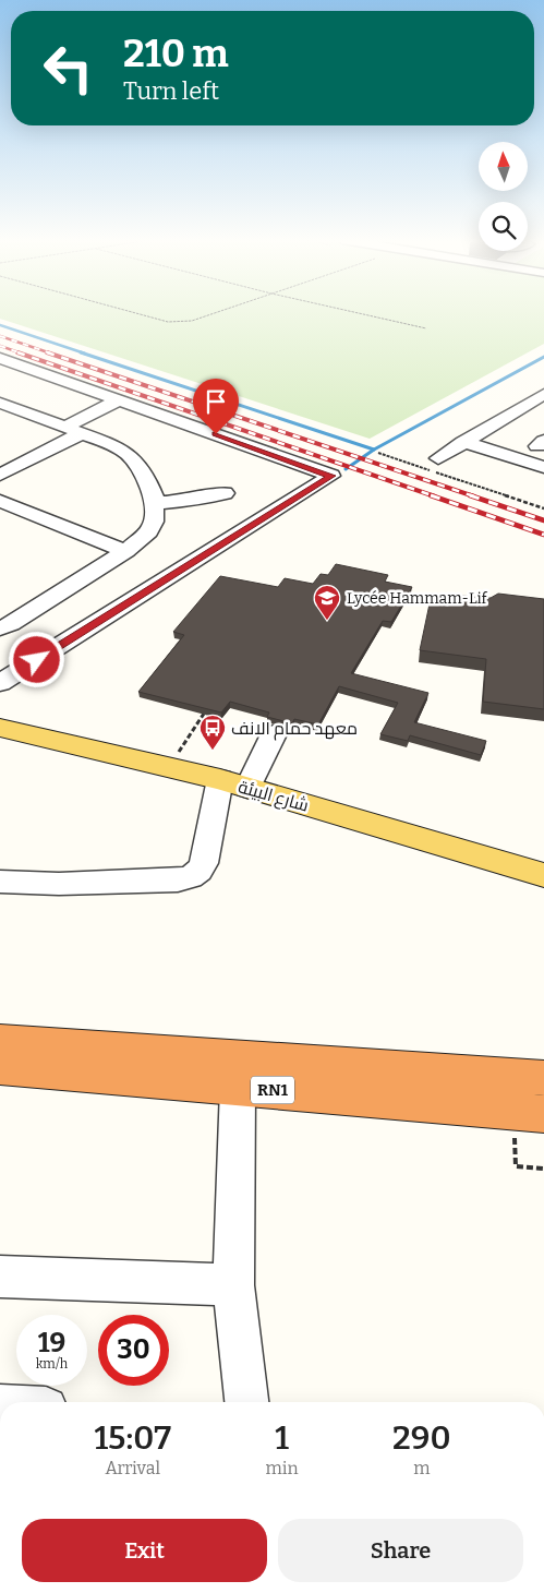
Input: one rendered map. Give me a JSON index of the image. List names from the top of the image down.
{
  "streets": {
    "highway": ["RN1"],
    "main road": ["شارع البيئة"]
  },
  "places": {
    "school or university": ["Lycée Hammam-Lif"],
    "bus stop": ["معهد حمام الانف"]
  },
  "north": "top",
  "page": {
    "turn": ["210 m", "Turn left"],
    "speed": "19 km/h",
    "limit": "30",
    "eta": [
      "15:07",
      "Arrival",
      "1",
      "min",
      "290",
      "m"
    ],
    "buttons": ["Exit", "Share"]
  }
}
